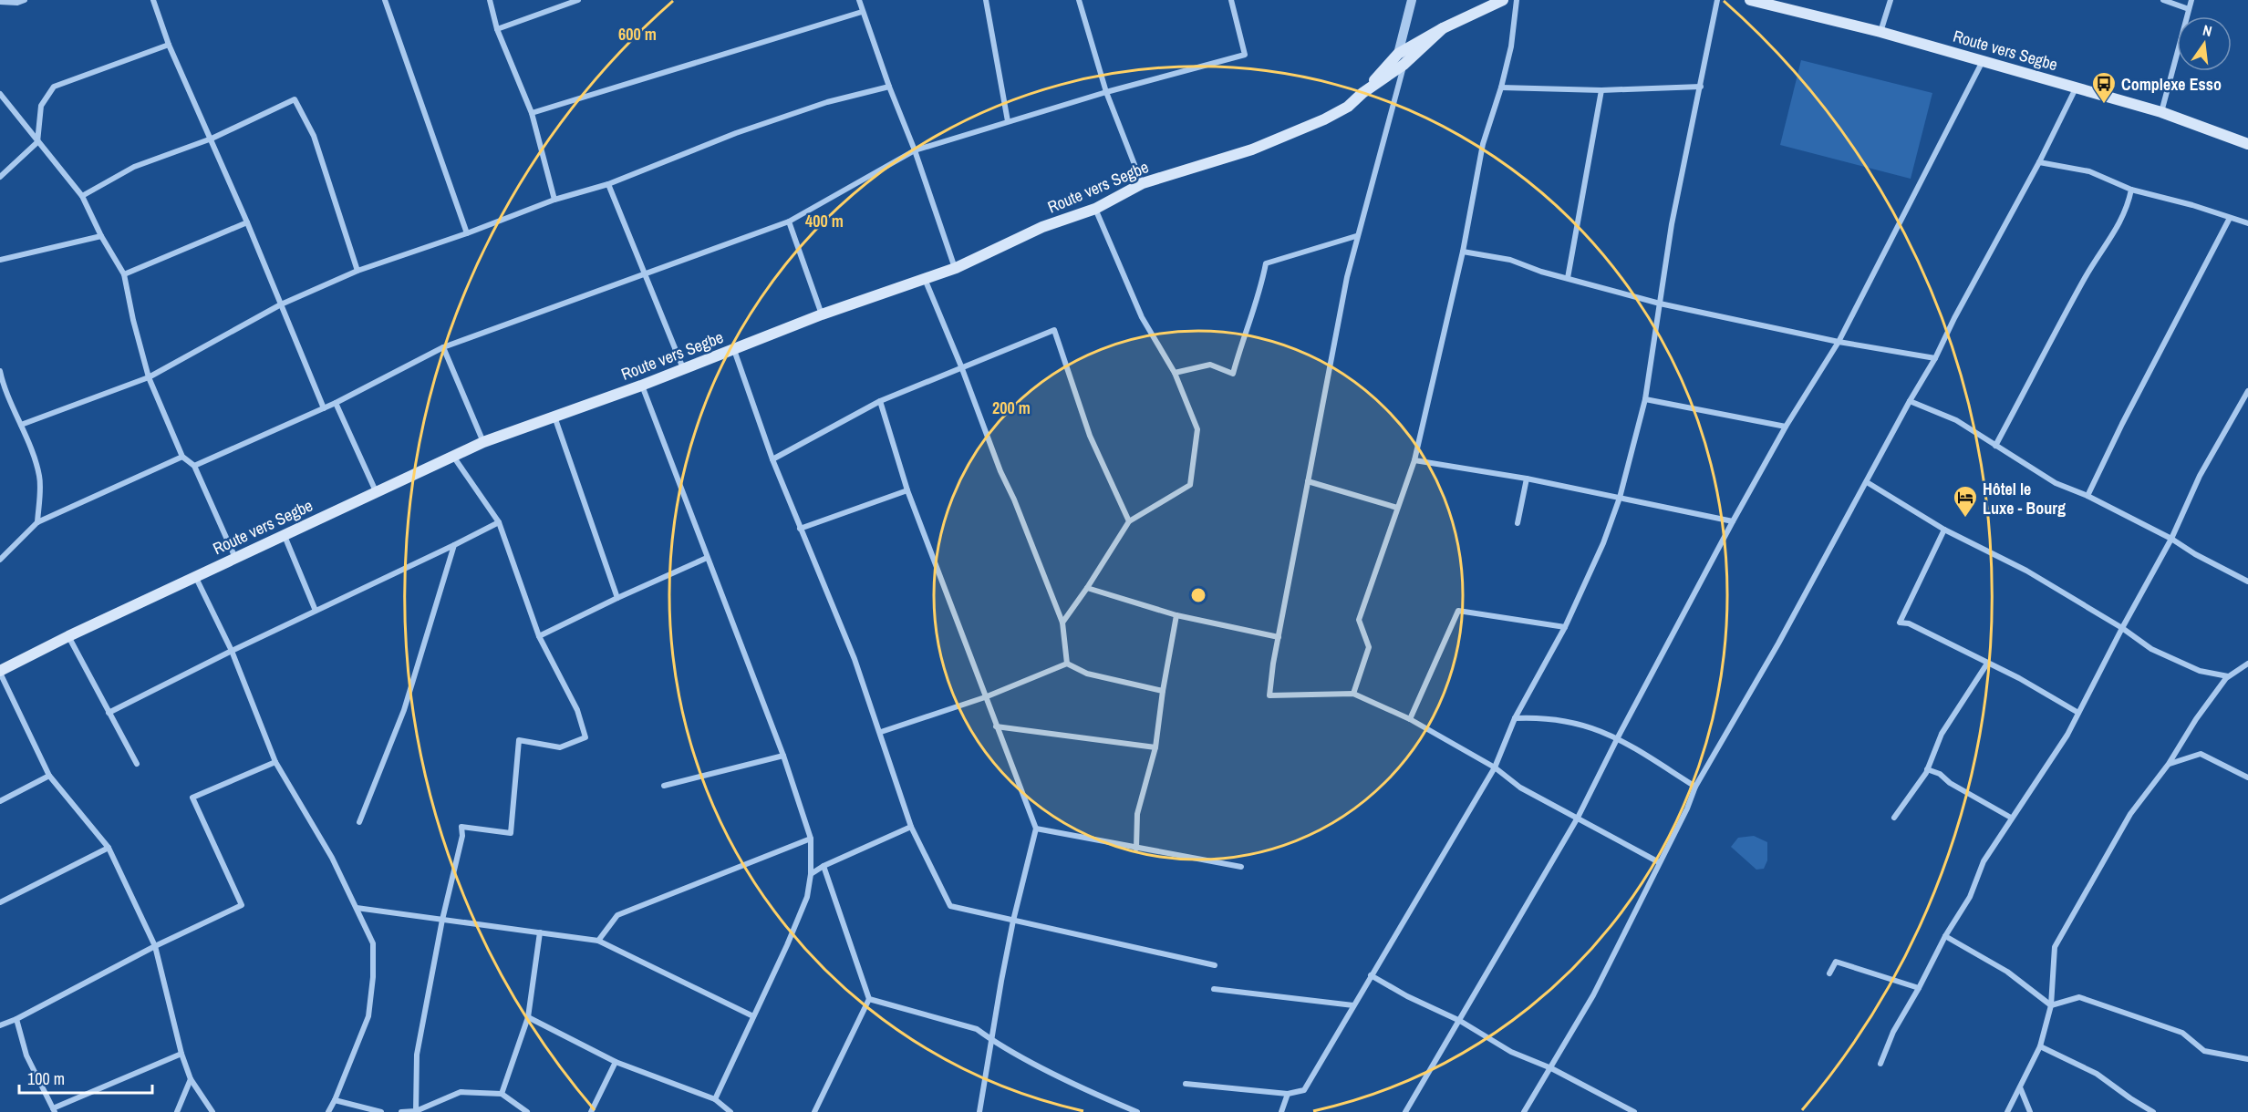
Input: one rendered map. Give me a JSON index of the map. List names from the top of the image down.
{
  "streets": {
    "main road": ["Route vers Segbe"]
  },
  "places": {
    "bus stop": ["Complexe Esso"],
    "hotel": ["Hôtel le Luxe - Bourg"]
  },
  "scale_bar": "100 m",
  "north": "top",
  "rings": ["600 m", "400 m", "200 m"]
}
